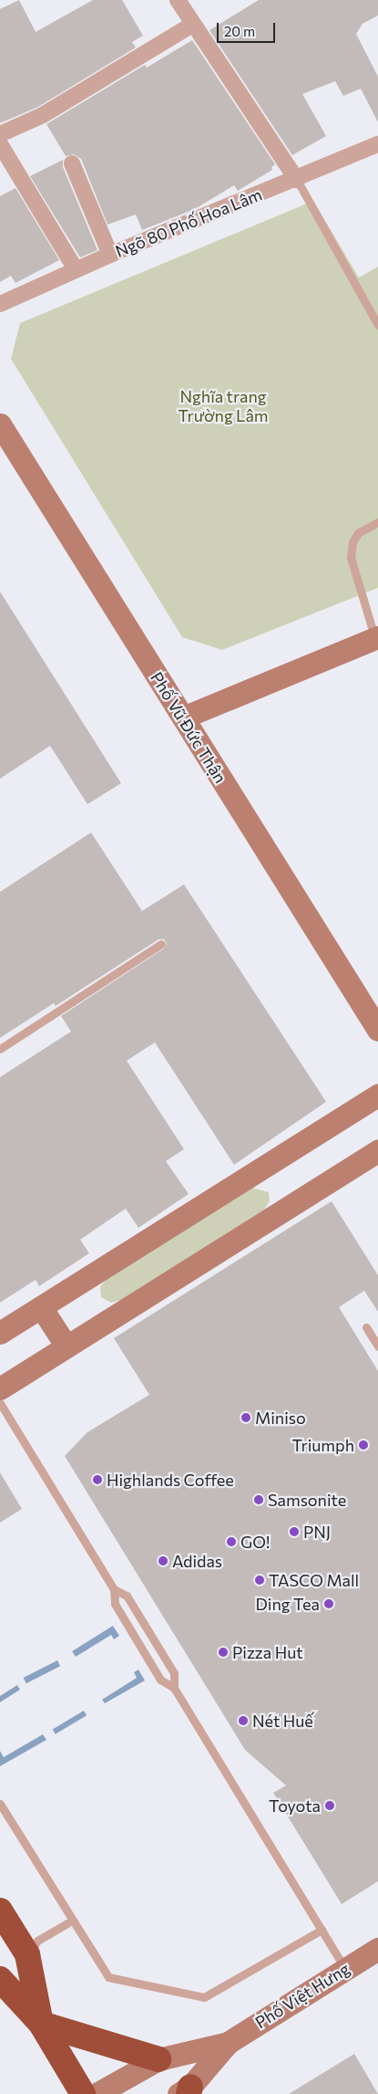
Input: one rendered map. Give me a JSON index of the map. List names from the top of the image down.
{
  "streets": {
    "street": ["Ngõ 80 Phố Hoa Lâm", "Phố Vũ Đức Thận", "Phố Việt Hưng"]
  },
  "parks": ["Nghĩa trang Trường Lâm"],
  "places": [
    "Miniso",
    "Triumph",
    "Highlands Coffee",
    "Samsonite",
    "PNJ",
    "GO!",
    "Adidas",
    "TASCO Mall",
    "Ding Tea",
    "Pizza Hut",
    "Nét Huế",
    "Toyota"
  ],
  "scale_bar": "20 m"
}
